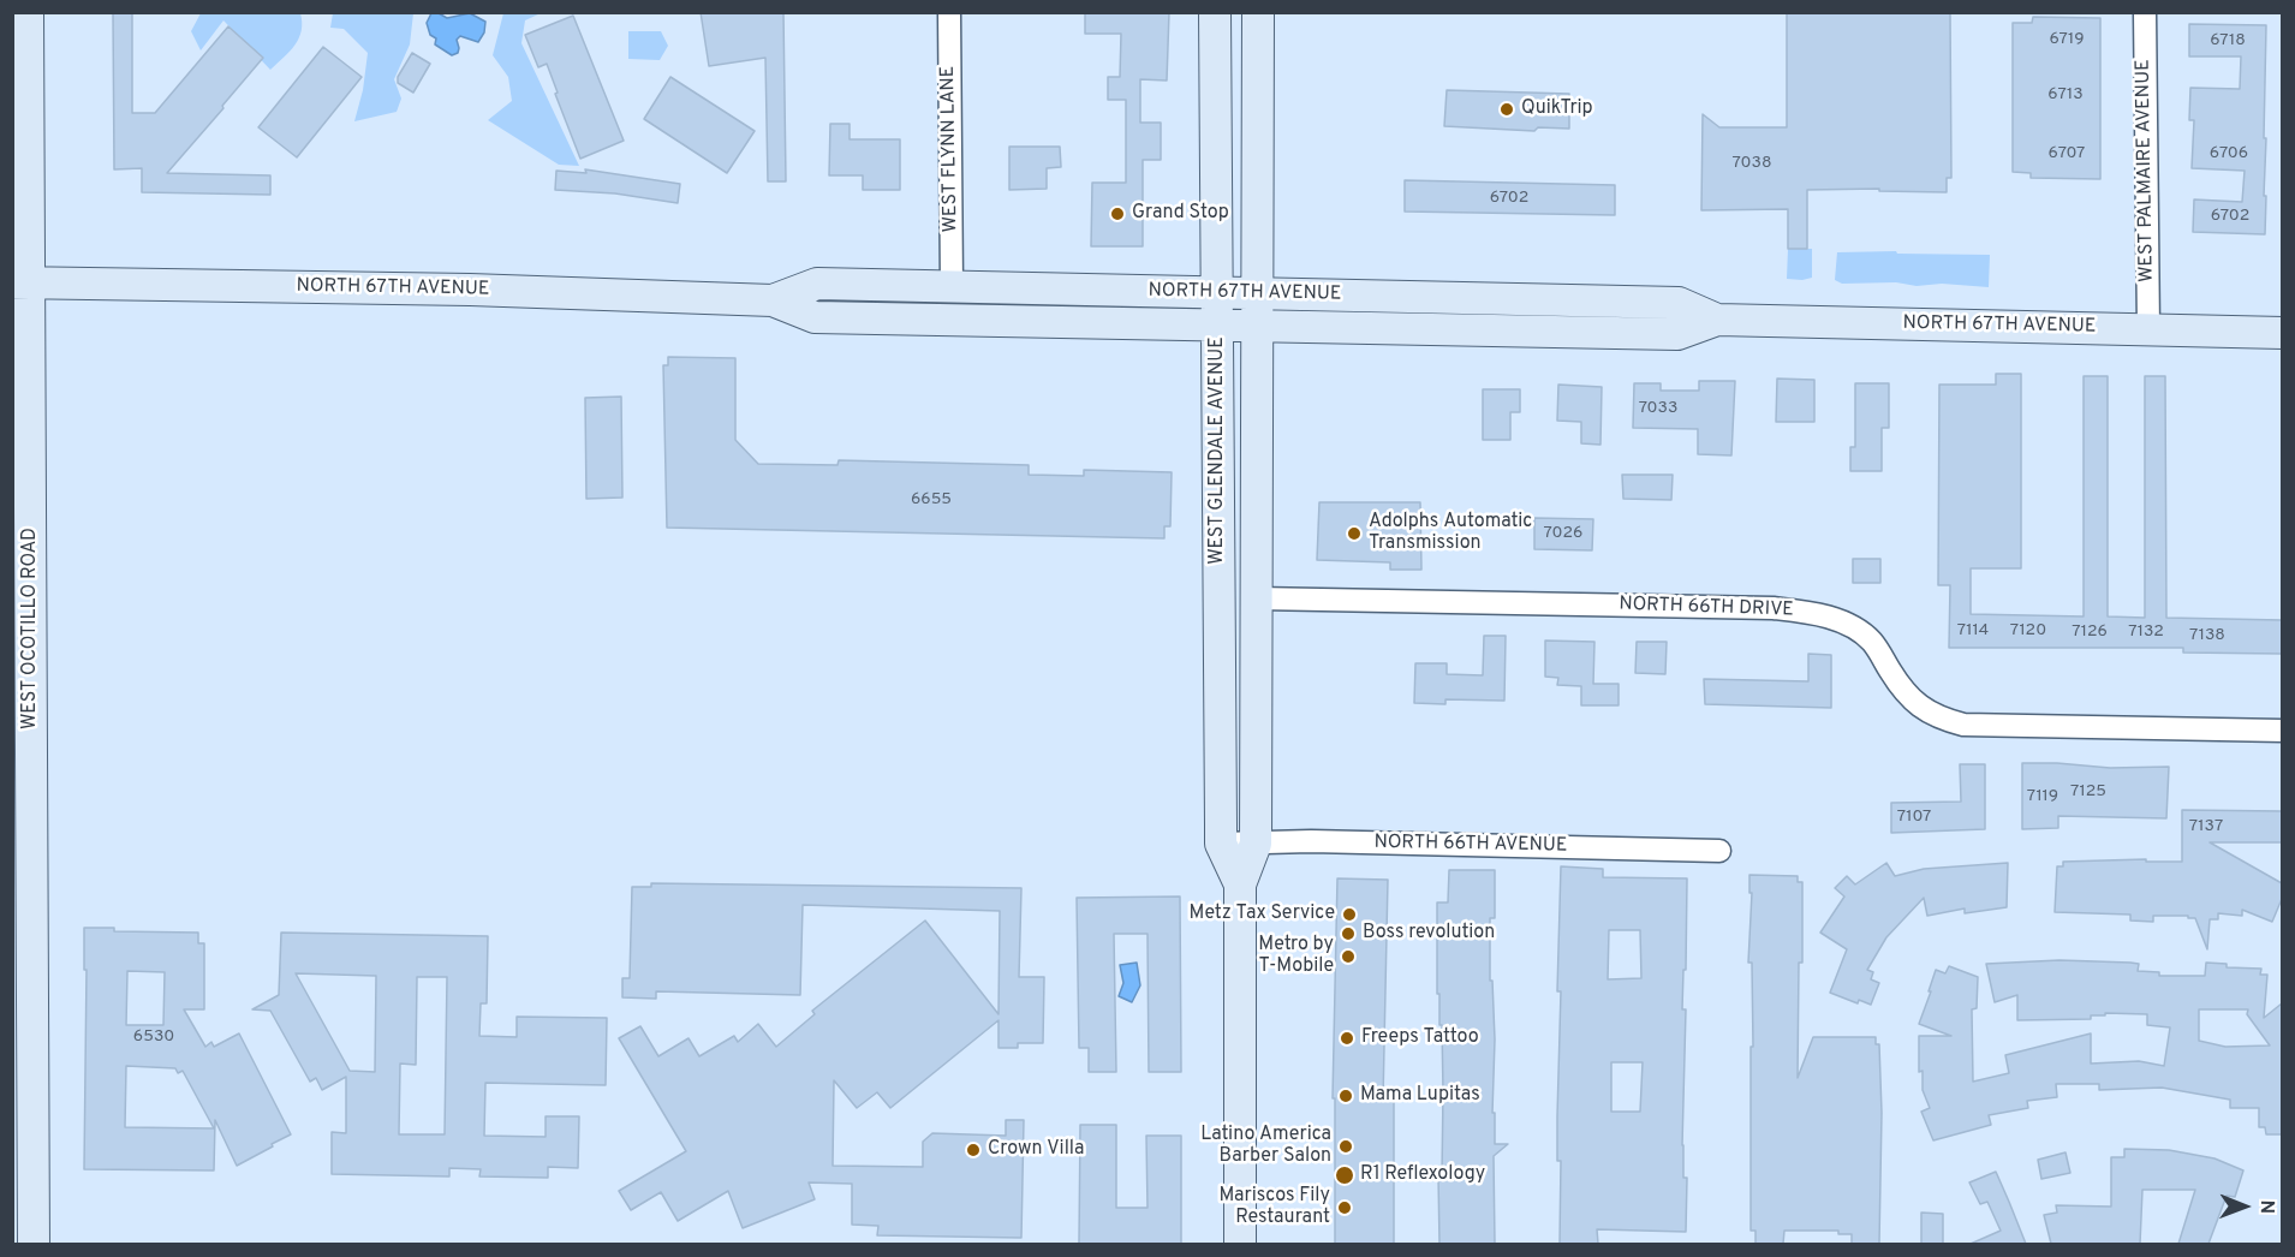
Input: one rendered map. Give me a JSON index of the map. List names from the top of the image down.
{
  "streets": {
    "main road": ["NORTH 67TH AVENUE", "WEST GLENDALE AVENUE", "WEST OCOTILLO ROAD"],
    "street": [
      "WEST FLYNN LANE",
      "WEST PALMAIRE AVENUE",
      "NORTH 66TH DRIVE",
      "NORTH 66TH AVENUE"
    ]
  },
  "crossings": [
    ["WEST FLYNN LANE", "NORTH 67TH AVENUE"],
    ["WEST PALMAIRE AVENUE", "NORTH 67TH AVENUE"],
    ["NORTH 67TH AVENUE", "WEST GLENDALE AVENUE"],
    ["NORTH 67TH AVENUE", "WEST OCOTILLO ROAD"],
    ["WEST GLENDALE AVENUE", "NORTH 66TH DRIVE"],
    ["WEST GLENDALE AVENUE", "NORTH 66TH AVENUE"]
  ],
  "places": [
    "QuikTrip",
    "Grand Stop",
    "Adolphs Automatic Transmission",
    "Metz Tax Service",
    "Boss revolution",
    "Metro by T-Mobile",
    "Freeps Tattoo",
    "Mama Lupitas",
    "Latino America Barber Salon",
    "Crown Villa",
    "R1 Reflexology",
    "Mariscos Fily Restaurant"
  ],
  "house_numbers": [
    "6719",
    "6718",
    "6713",
    "6707",
    "6706",
    "7038",
    "6702",
    "6702",
    "7033",
    "6655",
    "7026",
    "7114",
    "7120",
    "7126",
    "7132",
    "7138",
    "7125",
    "7119",
    "7107",
    "7137",
    "6530"
  ],
  "north": "right"
}
